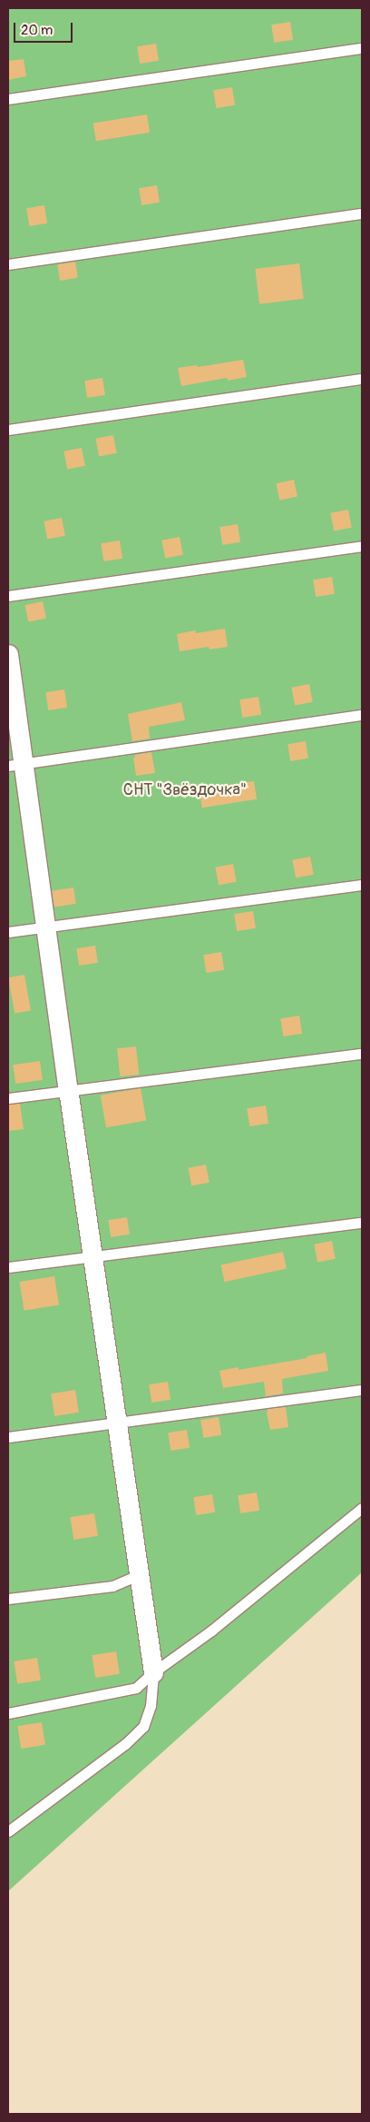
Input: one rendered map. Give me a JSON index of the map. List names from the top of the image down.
{
  "parks": ["СНТ \"Звёздочка\""],
  "scale_bar": "20 m"
}
